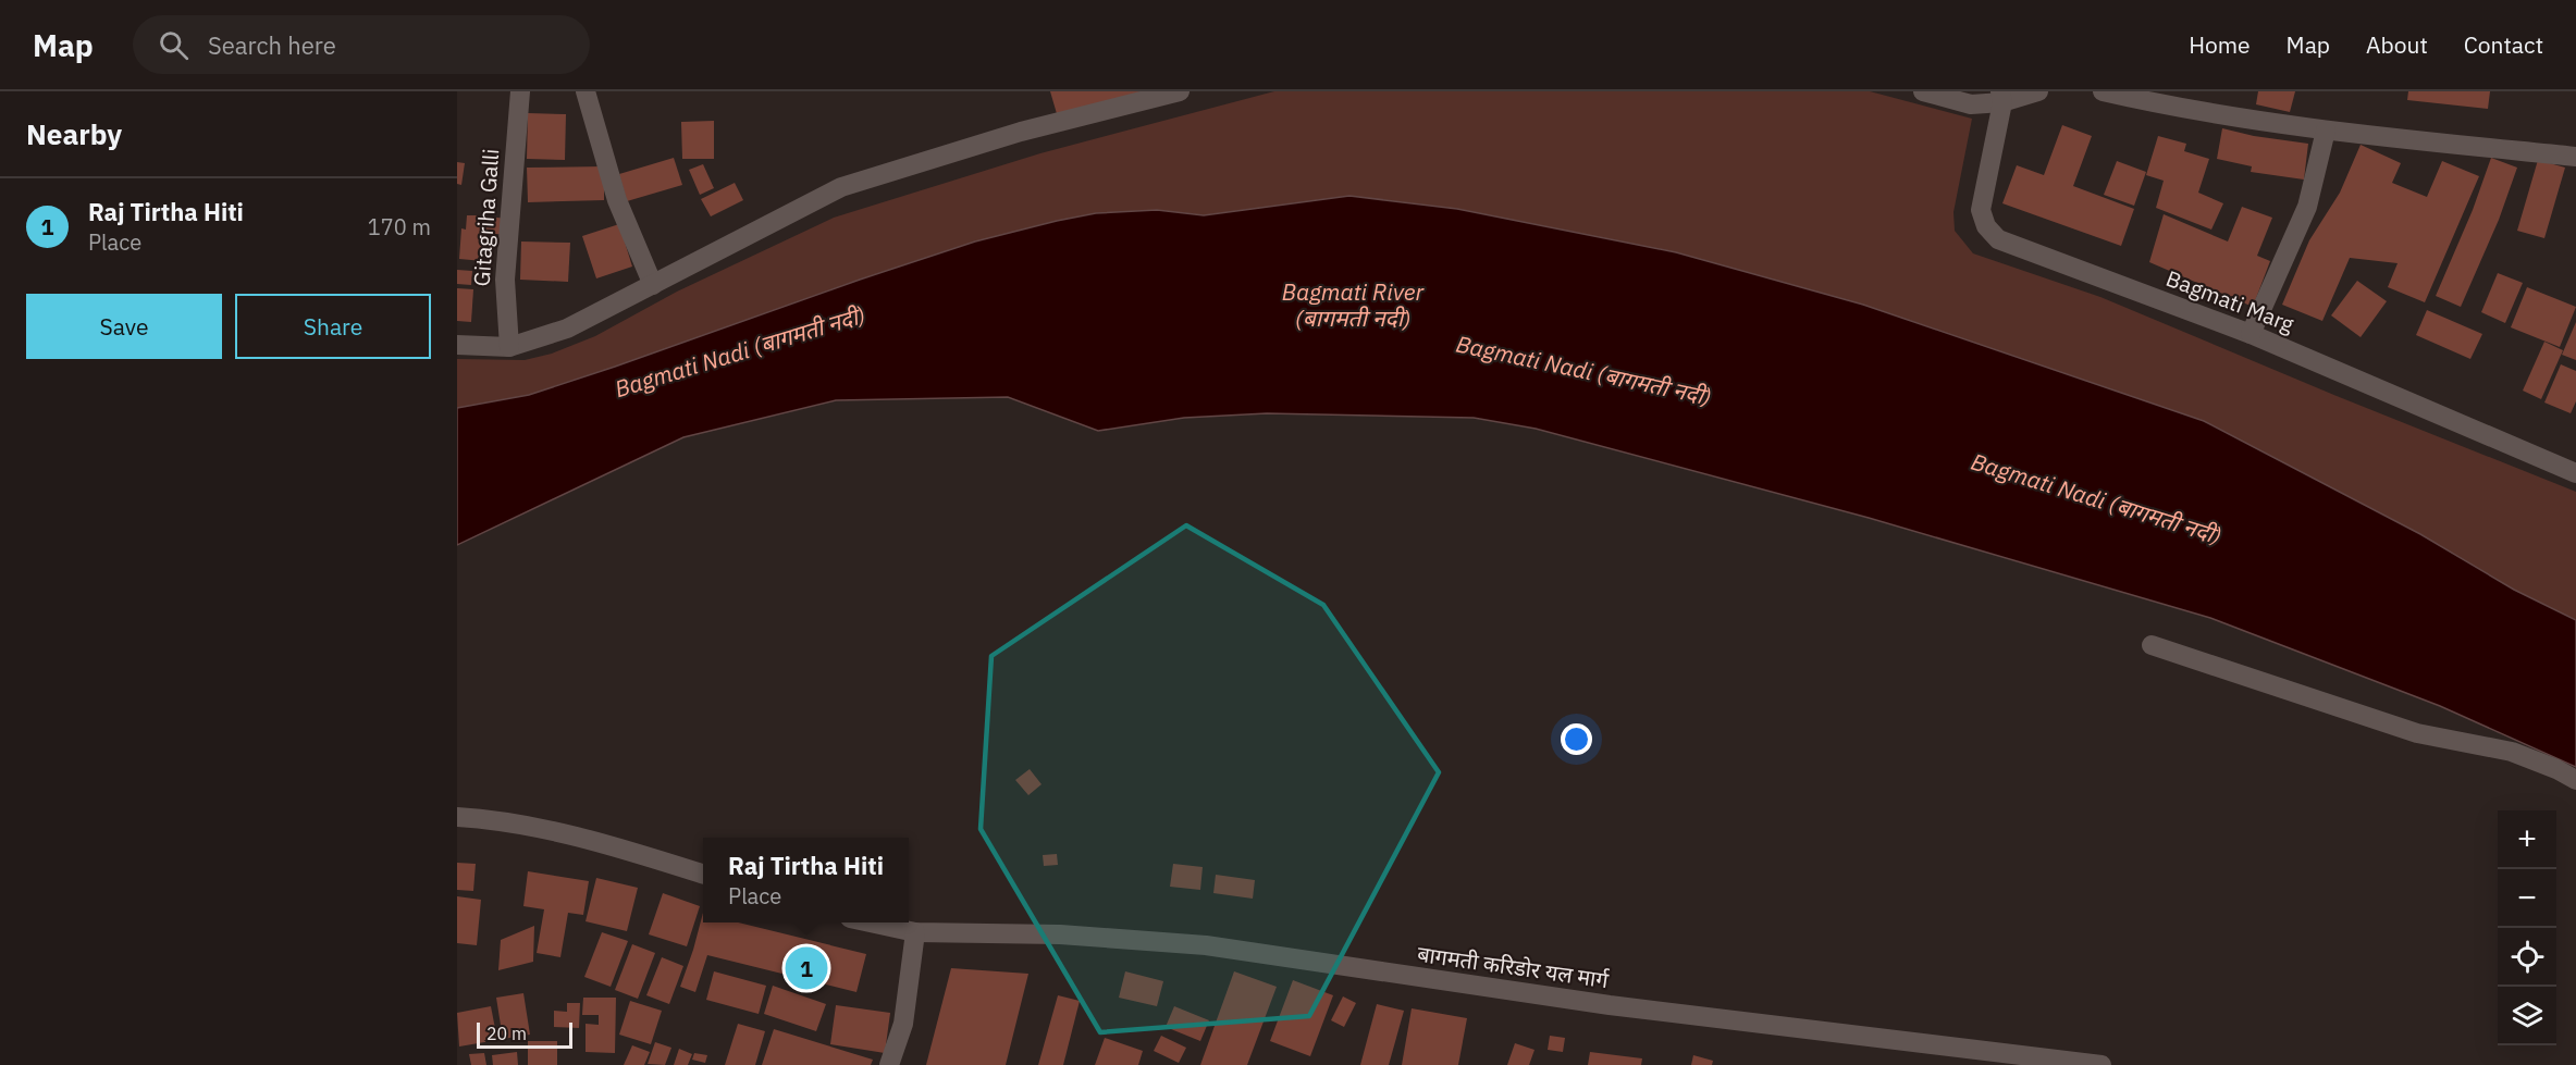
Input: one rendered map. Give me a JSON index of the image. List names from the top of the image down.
{
  "streets": {
    "street": ["Gitagriha Galli", "Bagmati Marg", "बागमती करिडोर यल मार्ग"]
  },
  "water": ["Bagmati River (बागमती नदी)", "Bagmati Nadi (बागमती नदी)"],
  "scale_bar": "20 m",
  "page": {
    "header": "Map",
    "search": "Search here",
    "nav": [
      "Home",
      "Map",
      "About",
      "Contact"
    ],
    "heading": "Nearby",
    "list": [
      {
        "mark": "1",
        "name": "Raj Tirtha Hiti",
        "note": "Place",
        "value": "170 m"
      }
    ],
    "buttons": ["Save", "Share"],
    "map_buttons": ["+", "−"],
    "popup": ["Raj Tirtha Hiti", "Place"],
    "pins": "1",
    "scale": "20 m"
  }
}
